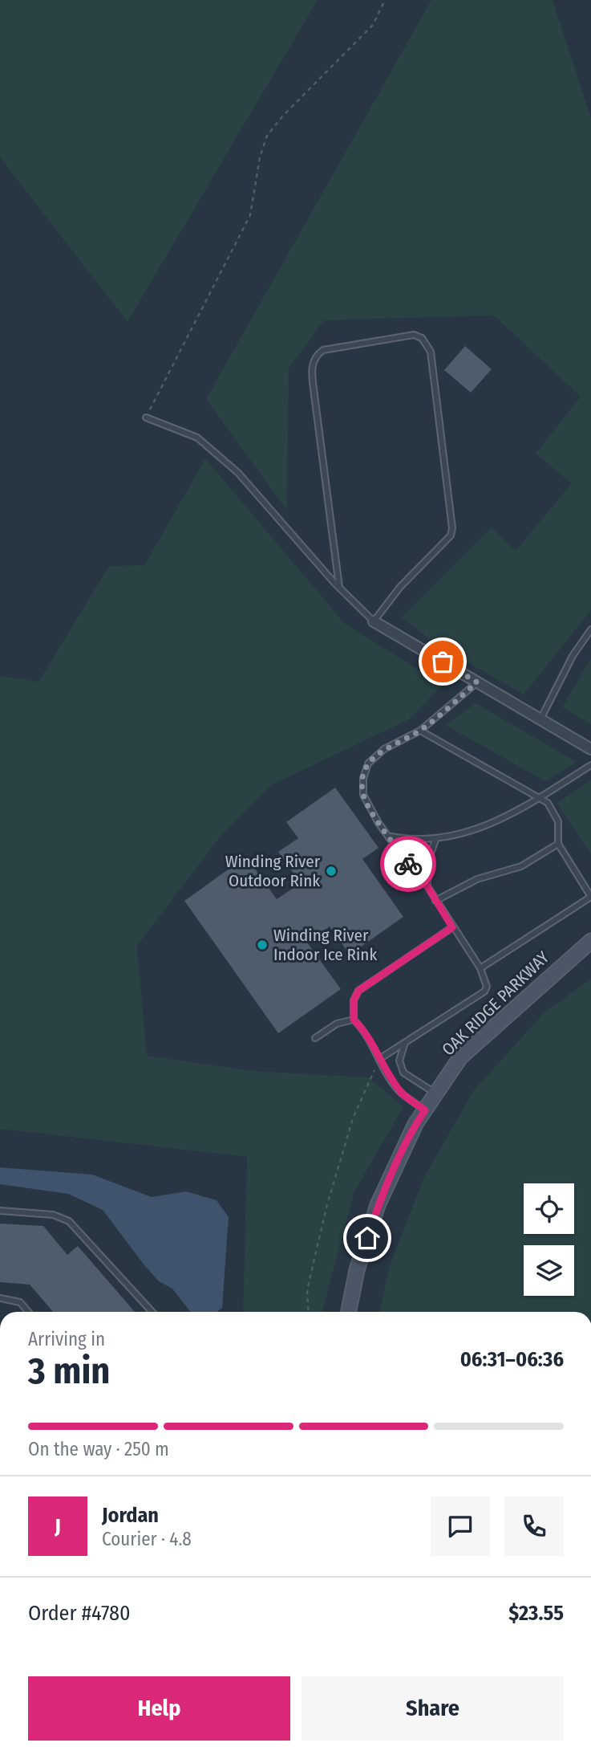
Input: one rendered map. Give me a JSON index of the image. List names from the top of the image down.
{
  "streets": {
    "street": ["OAK RIDGE PARKWAY"]
  },
  "places": ["Winding River Outdoor Rink", "Winding River Indoor Ice Rink"],
  "page": {
    "heading": ["3 min", "Arriving in", "06:31–06:36"],
    "panel": [
      "Jordan",
      "Courier · 4.8",
      "Order #4780",
      "$23.55"
    ],
    "bar": "On the way · 250 m",
    "round": "J",
    "buttons": ["Help", "Share"]
  }
}
